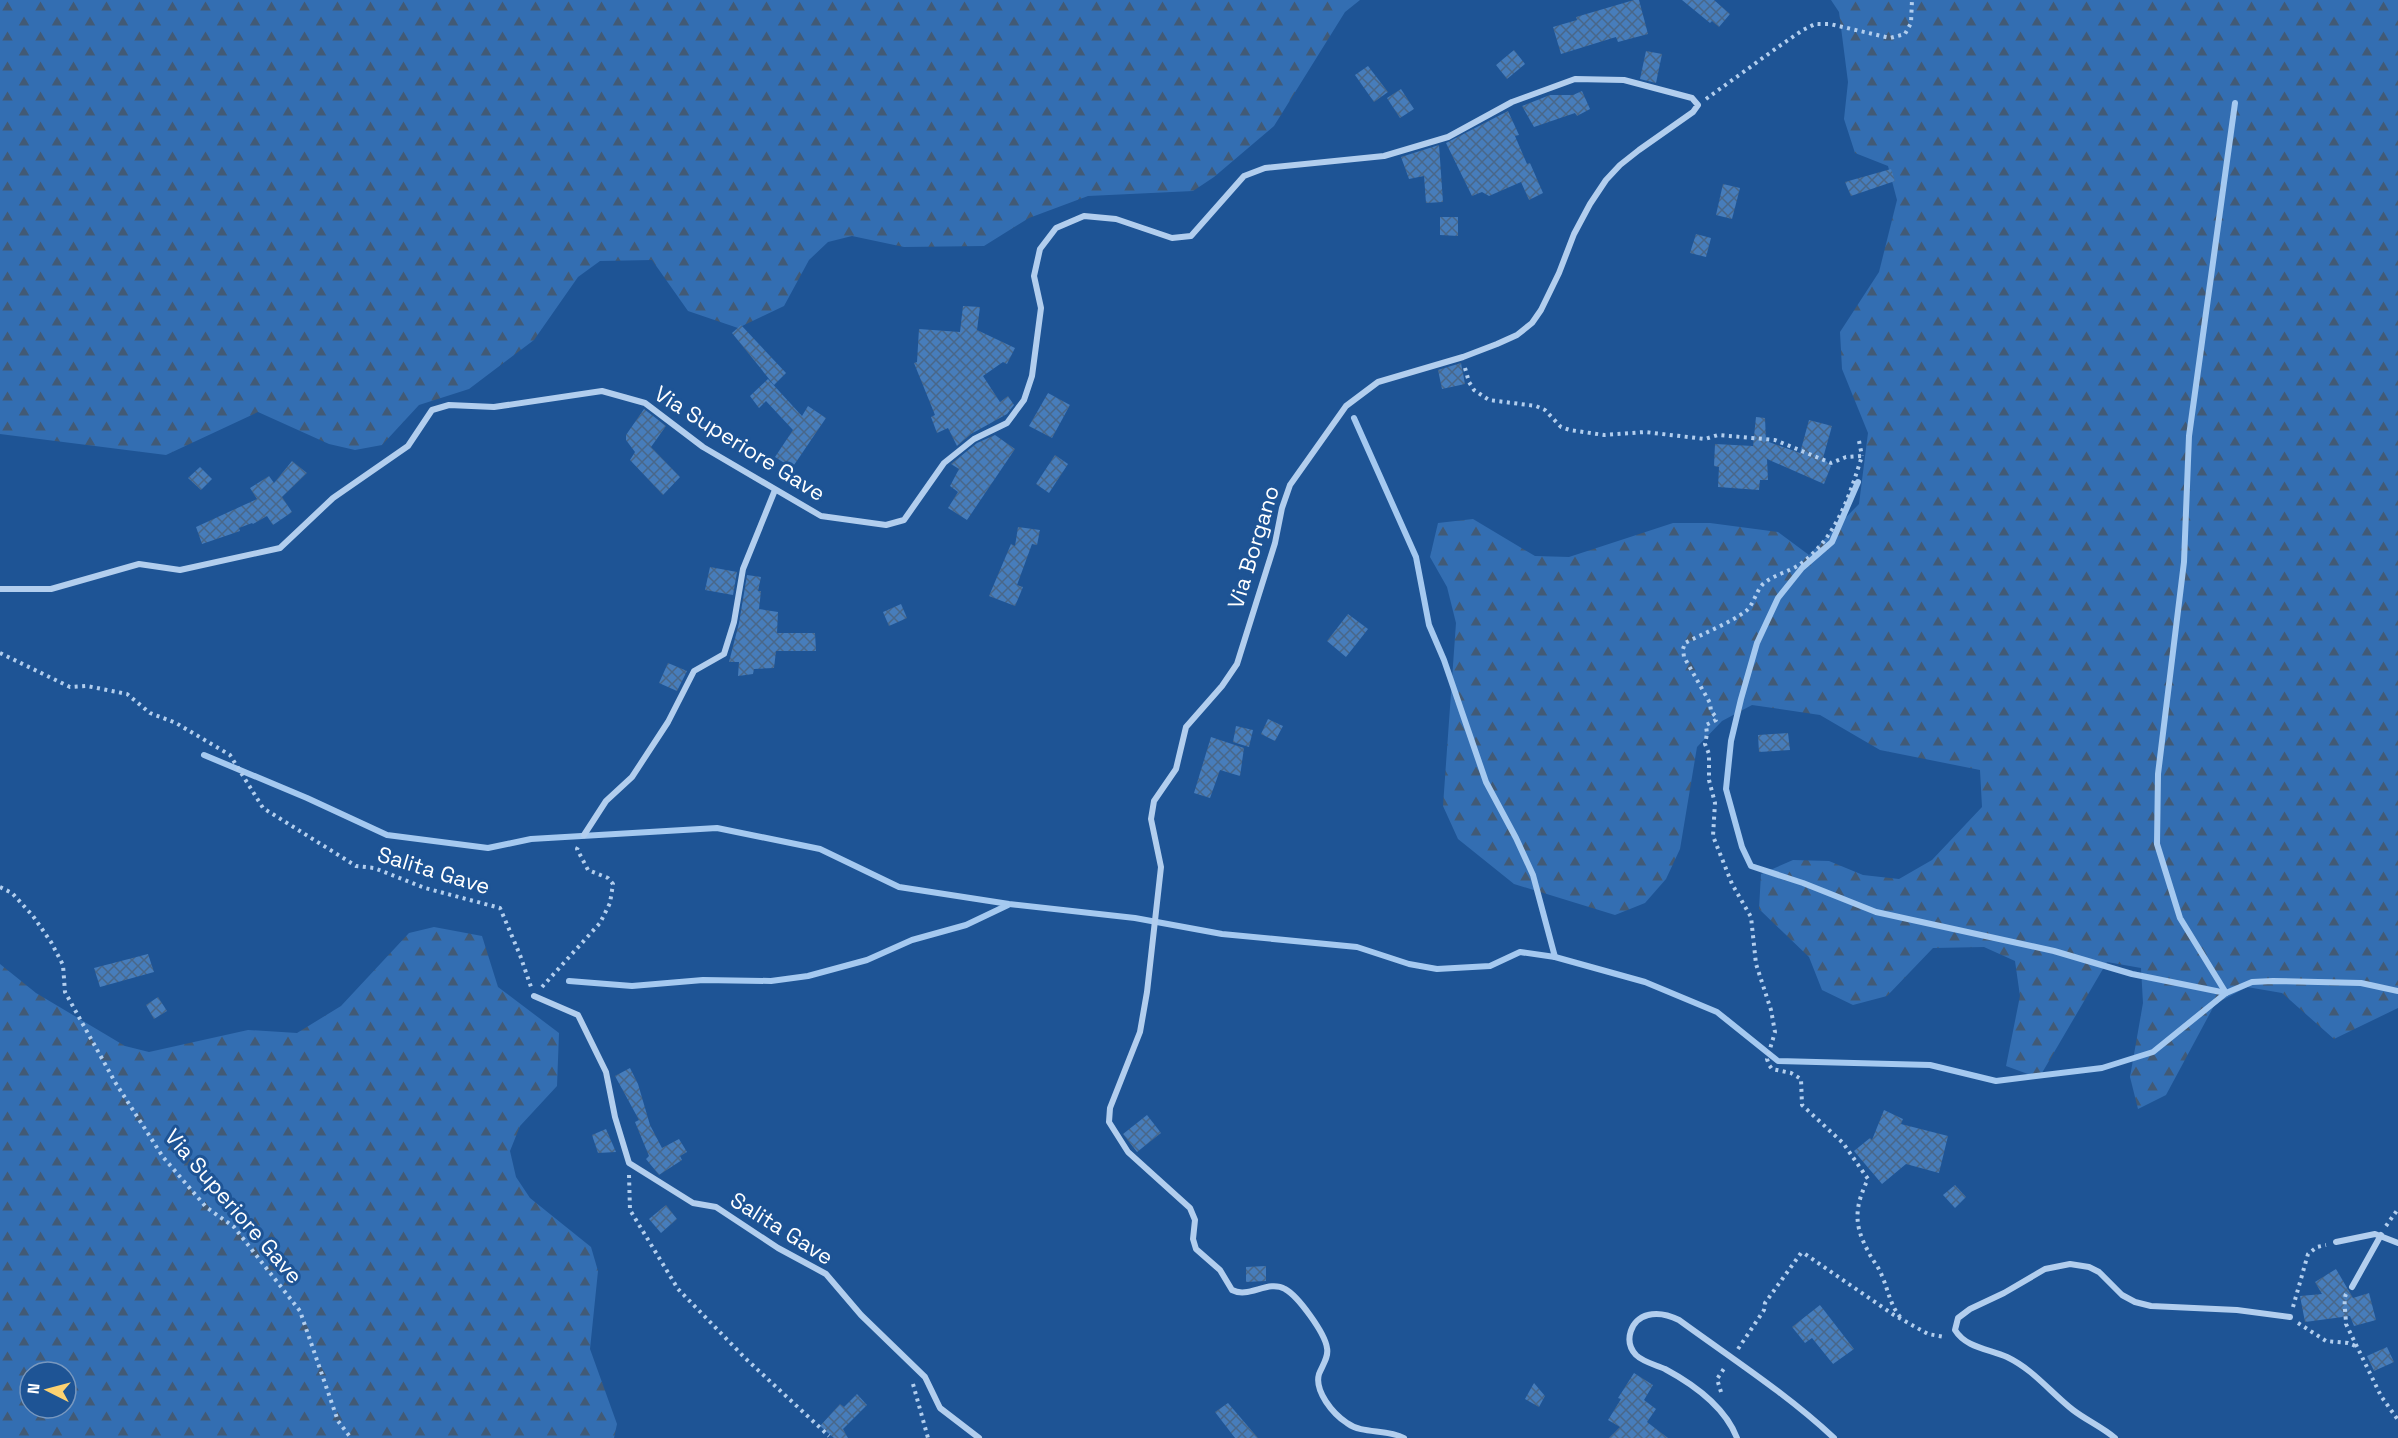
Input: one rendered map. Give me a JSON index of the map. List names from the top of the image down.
{
  "streets": {
    "street": ["Via Superiore Gave", "Via Borgano", "Salita Gave"]
  },
  "north": "left"
}
